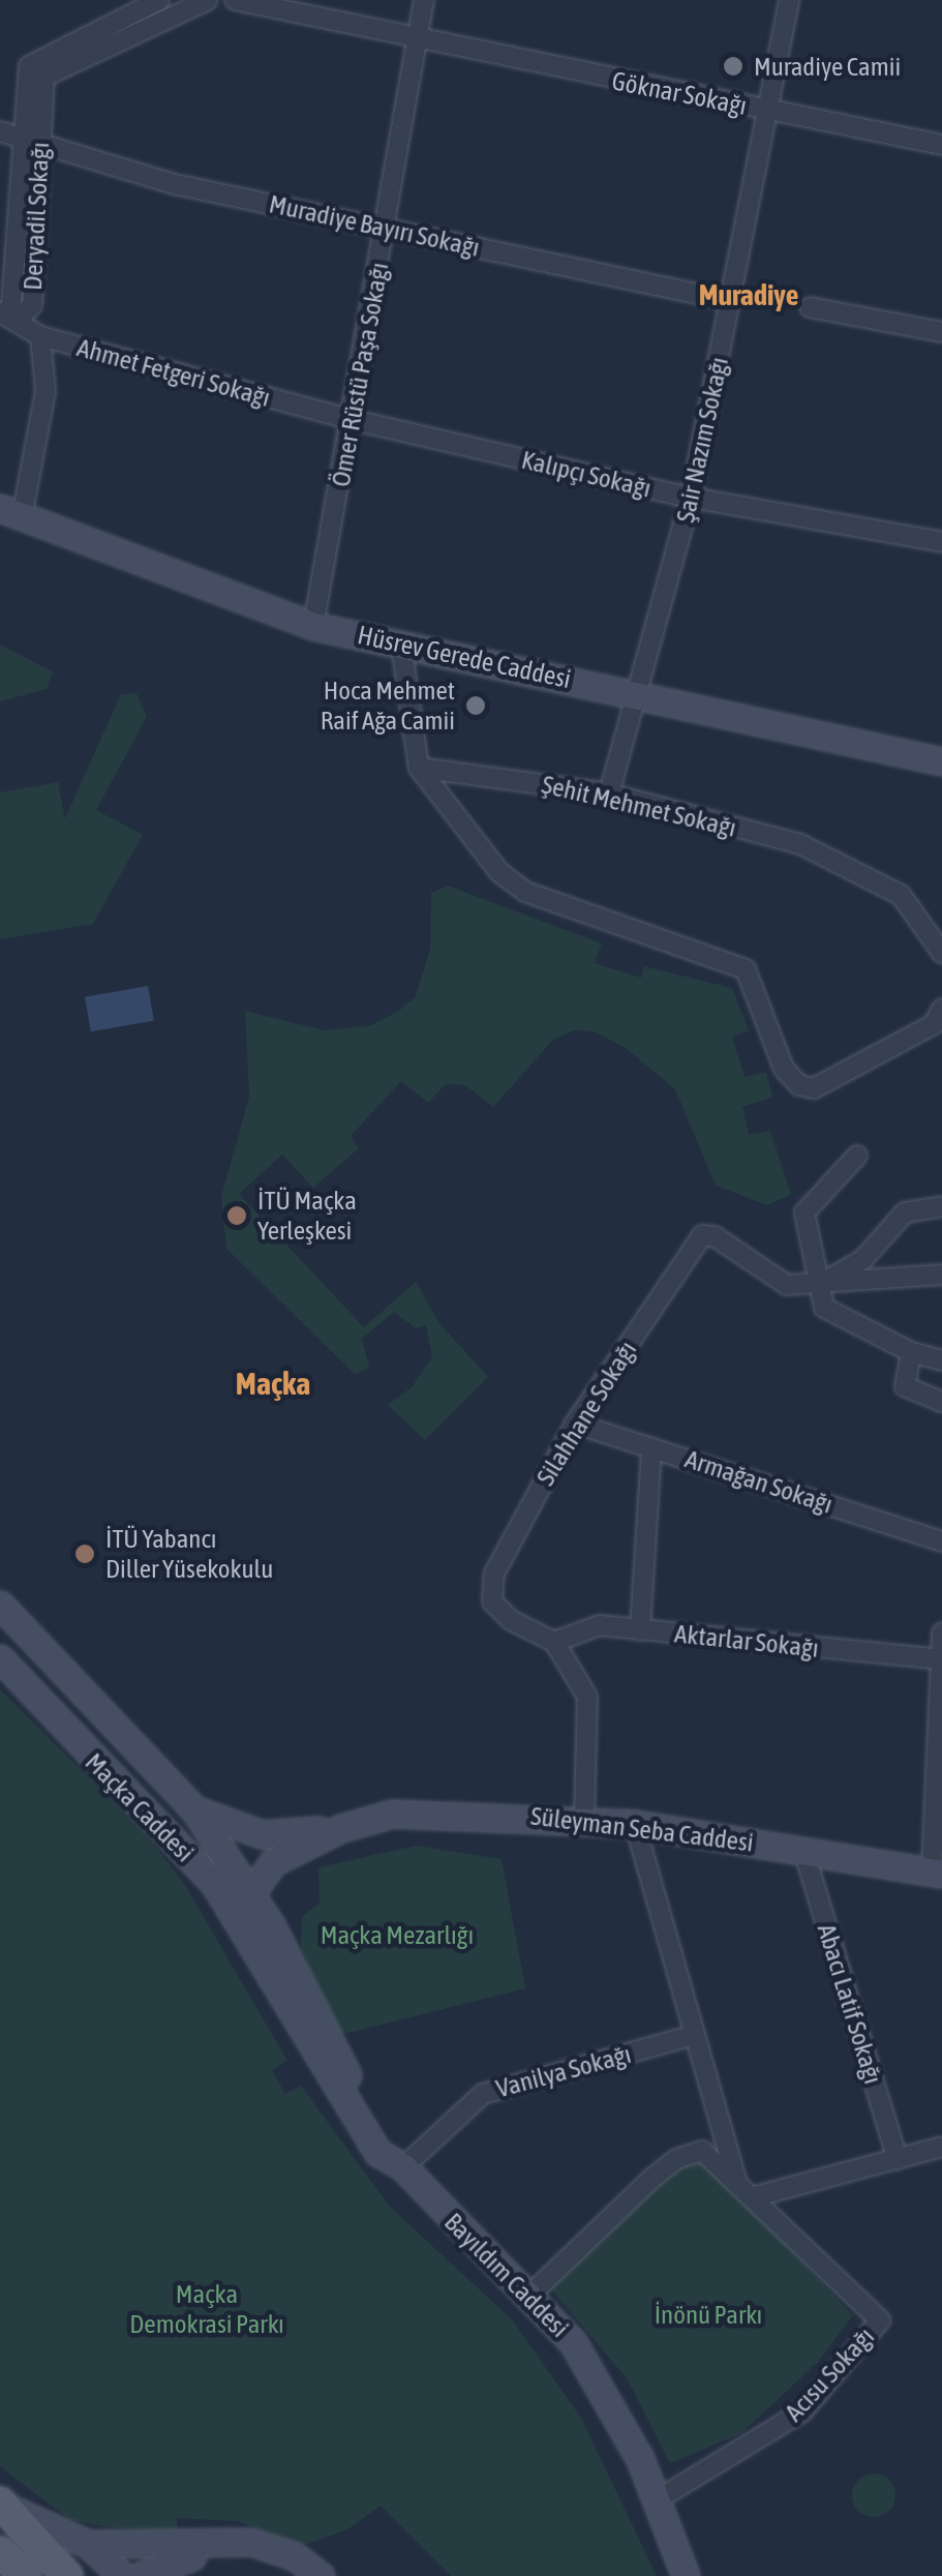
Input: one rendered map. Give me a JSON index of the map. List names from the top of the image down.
{
  "streets": {
    "main road": [
      "Hüsrev Gerede Caddesi",
      "Maçka Caddesi",
      "Süleyman Seba Caddesi",
      "Bayıldım Caddesi"
    ],
    "street": [
      "Göknar Sokağı",
      "Deryadil Sokağı",
      "Muradiye Bayırı Sokağı",
      "Ahmet Fetgeri Sokağı",
      "Ömer Rüstü Paşa Sokağı",
      "Şair Nazım Sokağı",
      "Kalıpçı Sokağı",
      "Şehit Mehmet Sokağı",
      "Silahhane Sokağı",
      "Armağan Sokağı",
      "Aktarlar Sokağı",
      "Abacı Latif Sokağı",
      "Vanilya Sokağı",
      "Acısu Sokağı"
    ]
  },
  "crossings": [
    ["Göknar Sokağı", "Deryadil Sokağı"],
    ["Göknar Sokağı", "Ömer Rüstü Paşa Sokağı"],
    ["Göknar Sokağı", "Şair Nazım Sokağı"],
    ["Deryadil Sokağı", "Muradiye Bayırı Sokağı"],
    ["Deryadil Sokağı", "Ahmet Fetgeri Sokağı"],
    ["Muradiye Bayırı Sokağı", "Ömer Rüstü Paşa Sokağı"],
    ["Muradiye Bayırı Sokağı", "Şair Nazım Sokağı"],
    ["Ahmet Fetgeri Sokağı", "Ömer Rüstü Paşa Sokağı"],
    ["Ahmet Fetgeri Sokağı", "Kalıpçı Sokağı"],
    ["Ömer Rüstü Paşa Sokağı", "Kalıpçı Sokağı"],
    ["Ömer Rüstü Paşa Sokağı", "Hüsrev Gerede Caddesi"],
    ["Şair Nazım Sokağı", "Kalıpçı Sokağı"],
    ["Şair Nazım Sokağı", "Hüsrev Gerede Caddesi"],
    ["Şair Nazım Sokağı", "Şehit Mehmet Sokağı"],
    ["Silahhane Sokağı", "Armağan Sokağı"],
    ["Silahhane Sokağı", "Aktarlar Sokağı"],
    ["Maçka Caddesi", "Süleyman Seba Caddesi"],
    ["Maçka Caddesi", "Bayıldım Caddesi"],
    ["Süleyman Seba Caddesi", "Abacı Latif Sokağı"],
    ["Süleyman Seba Caddesi", "Bayıldım Caddesi"],
    ["Süleyman Seba Caddesi", "Acısu Sokağı"],
    ["Vanilya Sokağı", "Bayıldım Caddesi"],
    ["Vanilya Sokağı", "Acısu Sokağı"],
    ["Bayıldım Caddesi", "Acısu Sokağı"]
  ],
  "districts": ["Muradiye", "Maçka"],
  "parks": ["Maçka Mezarlığı", "Maçka Demokrasi Parkı", "İnönü Parkı"],
  "places": [
    "Muradiye Camii",
    "Hoca Mehmet Raif Ağa Camii",
    "İTÜ Maçka Yerleşkesi",
    "İTÜ Yabancı Diller Yüsekokulu"
  ]
}
